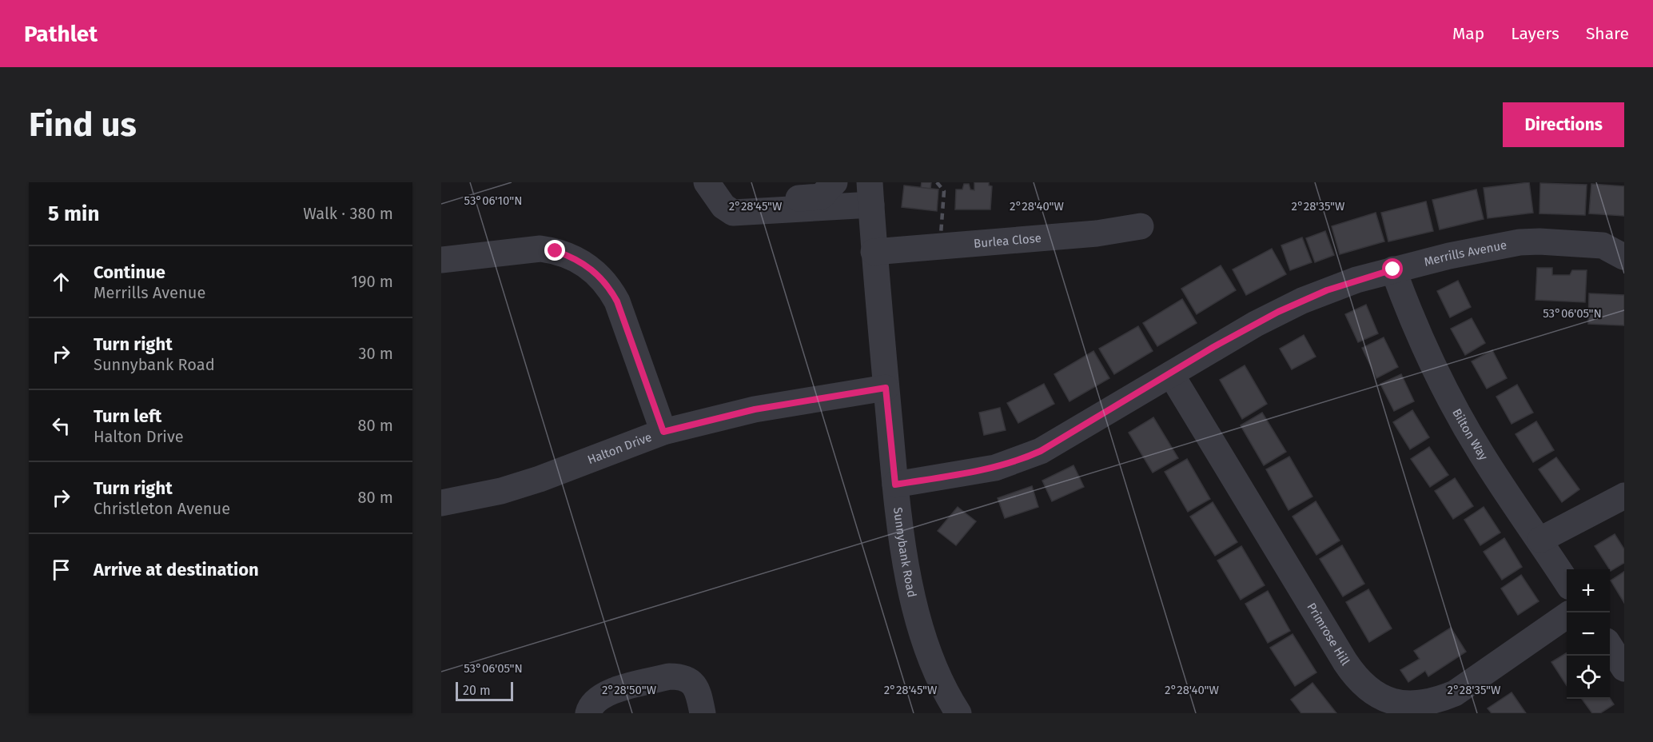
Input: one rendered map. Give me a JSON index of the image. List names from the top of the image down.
{
  "streets": {
    "street": [
      "Burlea Close",
      "Merrills Avenue",
      "Bilton Way",
      "Halton Drive",
      "Sunnybank Road",
      "Primrose Hill"
    ]
  },
  "crossings": [
    ["Burlea Close", "Sunnybank Road"],
    ["Merrills Avenue", "Bilton Way"],
    ["Merrills Avenue", "Sunnybank Road"],
    ["Merrills Avenue", "Primrose Hill"],
    ["Halton Drive", "Sunnybank Road"]
  ],
  "scale_bar": "20 m",
  "page": {
    "header": "Pathlet",
    "nav": ["Map", "Layers", "Share"],
    "buttons": "Directions",
    "title": "Find us",
    "heading": ["5 min", "Walk · 380 m"],
    "list": [
      ["Continue", "Merrills Avenue", "190 m"],
      ["Turn right", "Sunnybank Road", "30 m"],
      ["Turn left", "Halton Drive", "80 m"],
      ["Turn right", "Christleton Avenue", "80 m"],
      "Arrive at destination"
    ],
    "map_buttons": ["+", "−"],
    "scale": "20 m"
  },
  "coordinates": [
    "53°06'10\"N",
    "2°28'45\"W",
    "2°28'40\"W",
    "2°28'35\"W",
    "53°06'05\"N",
    "2°28'50\"W"
  ]
}
